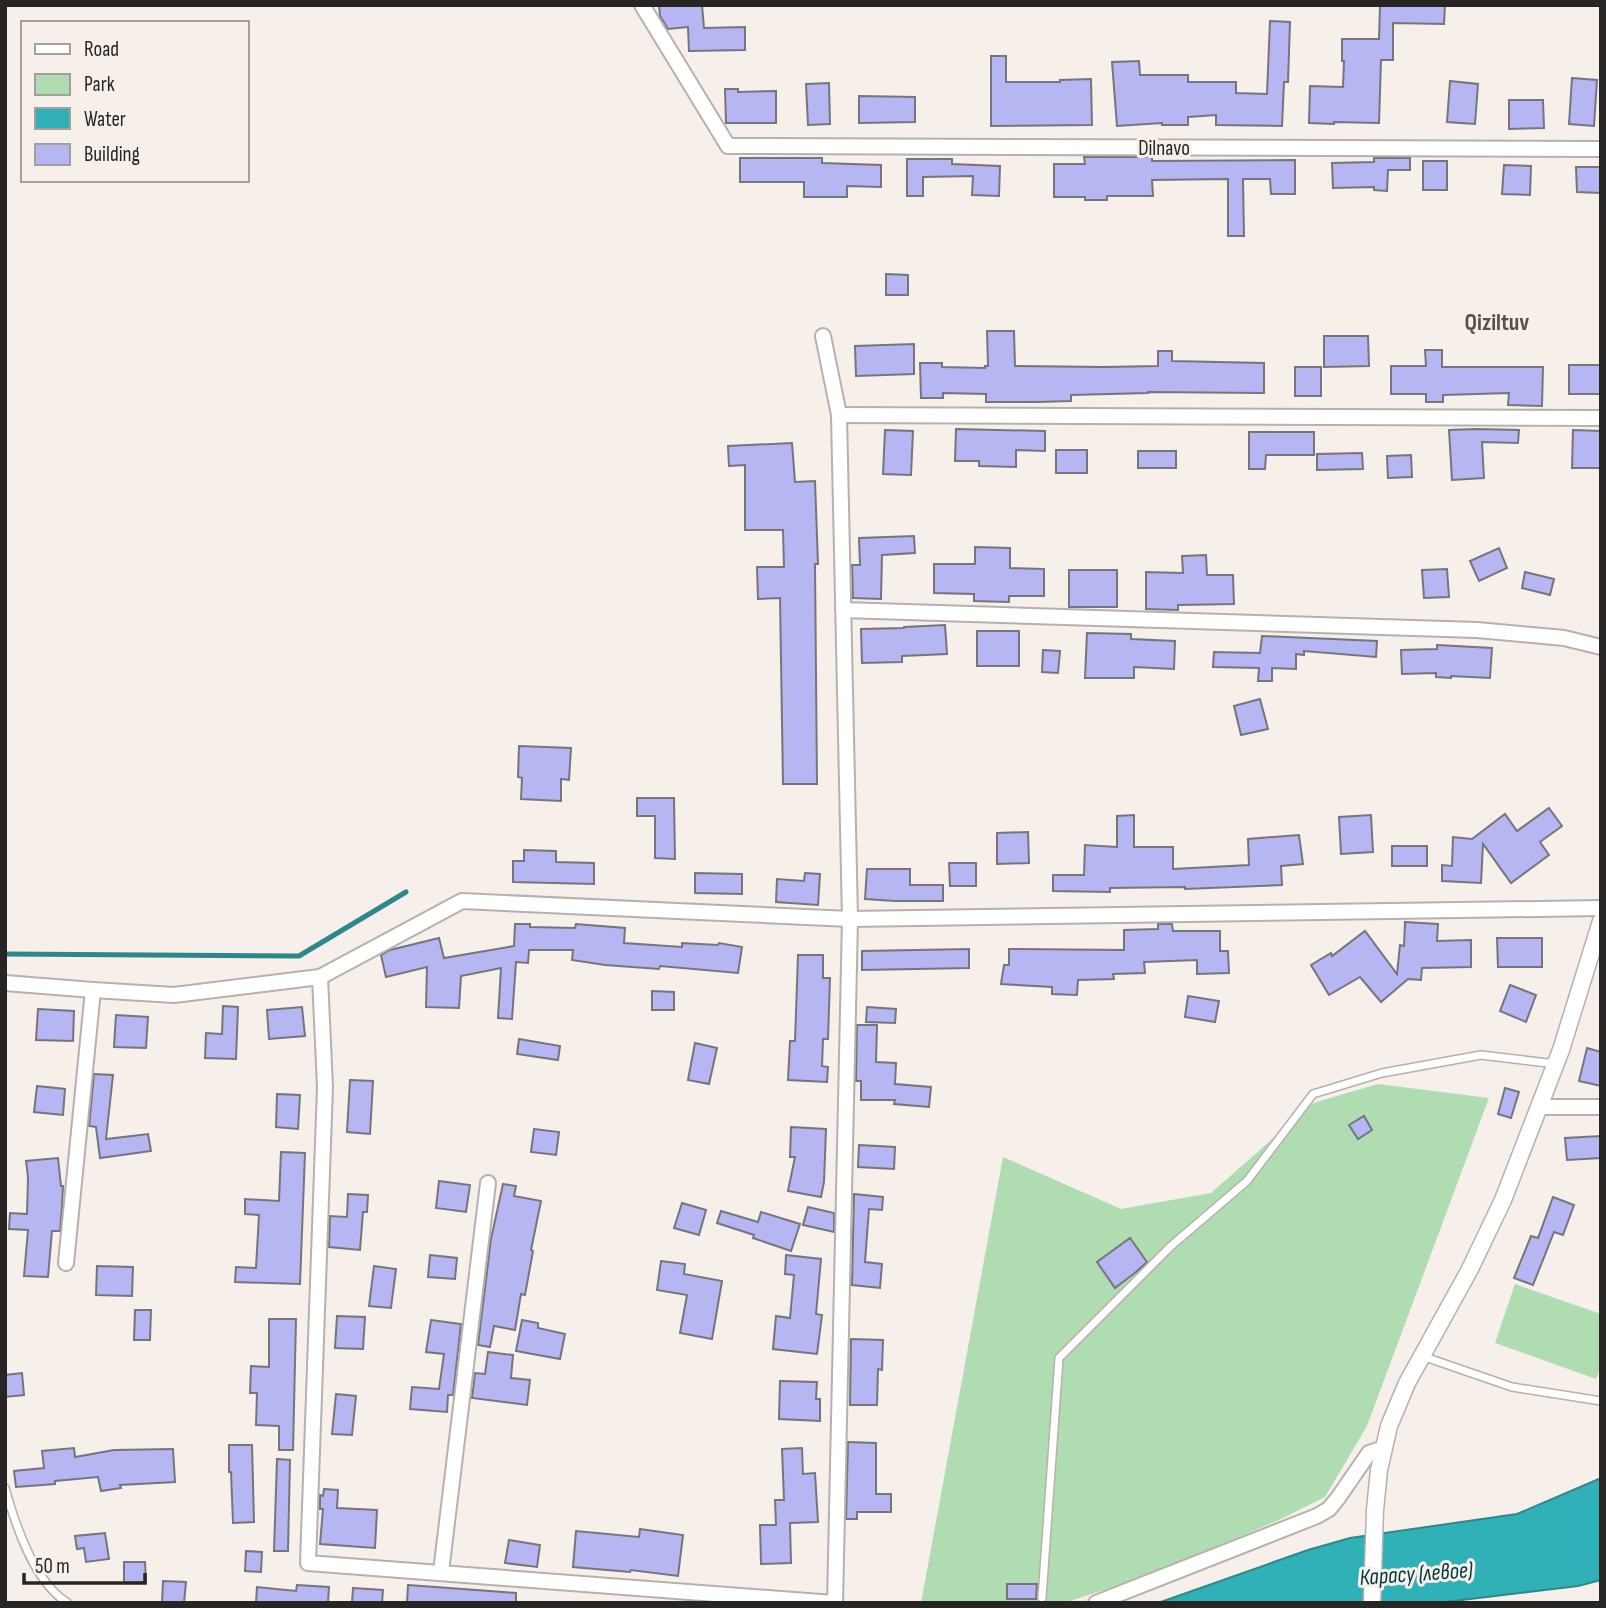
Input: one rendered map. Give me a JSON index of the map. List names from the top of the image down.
{
  "streets": {
    "street": ["Dilnavo"]
  },
  "districts": ["Qiziltuv"],
  "water": ["Карасу (левое)"],
  "legend": [
    "Road",
    "Park",
    "Water",
    "Building"
  ],
  "scale_bar": "50 m"
}
